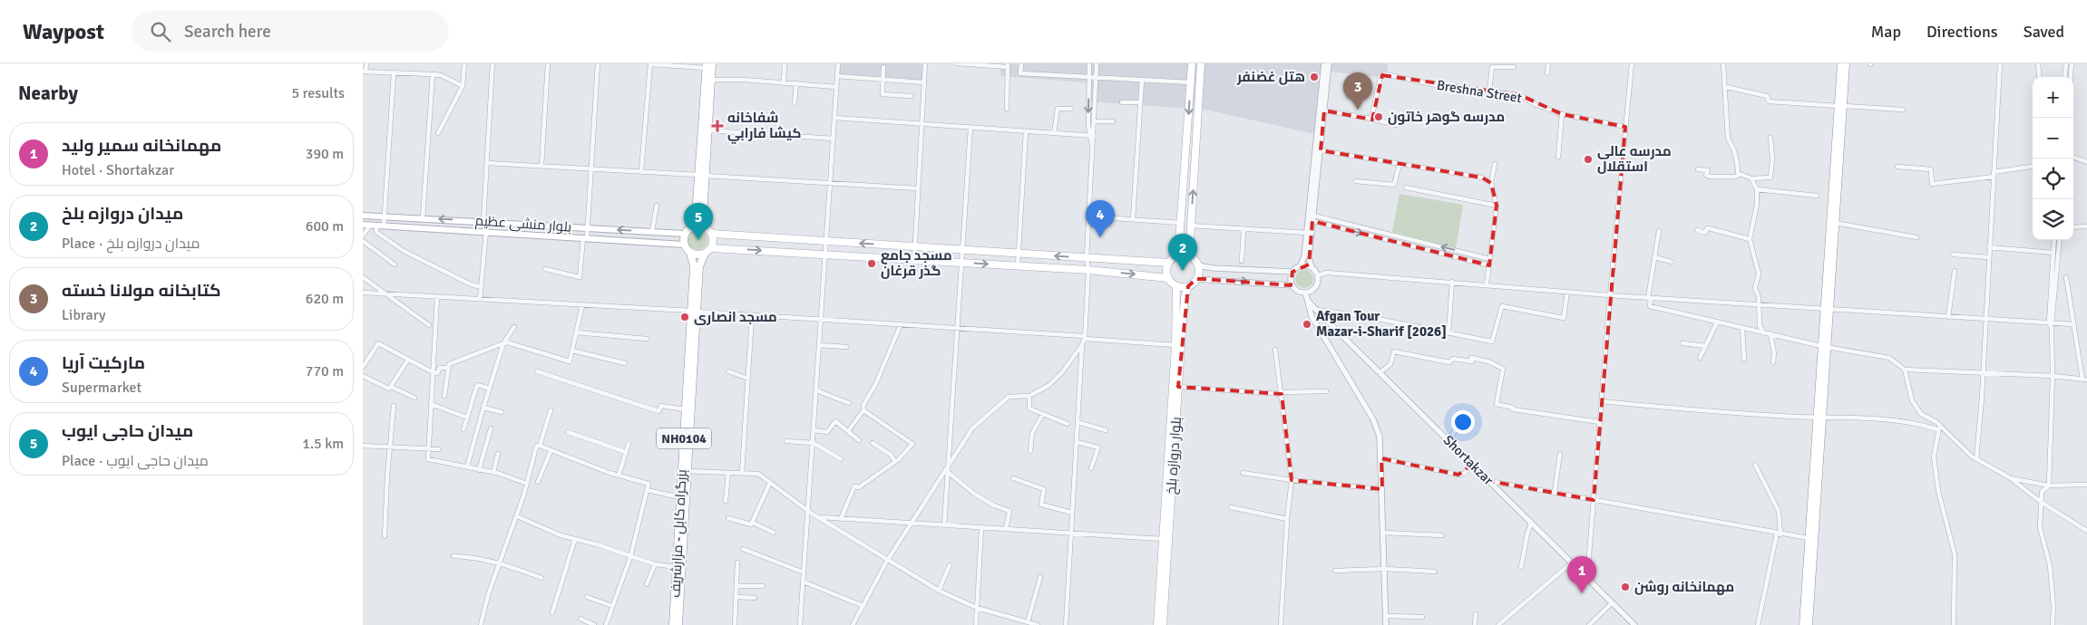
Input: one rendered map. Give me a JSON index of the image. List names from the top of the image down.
{
  "streets": {
    "main road": [
      "بلوار منشی عظیم",
      "NH0104",
      "بلوار دروازه بلخ",
      "بزرگراه کابل - مزارشریف"
    ],
    "street": ["Breshna Street", "Shortakzar"]
  },
  "crossings": [
    ["بلوار منشی عظیم", "NH0104"],
    ["بلوار منشی عظیم", "بزرگراه کابل - مزارشریف"],
    ["NH0104", "بزرگراه کابل - مزارشریف"]
  ],
  "places": {
    "other": [
      "هتل غضنفر",
      "مدرسه گوهر خاتون",
      "مدرسه عالی استقلال",
      "مسجد جامع گذر قرغان",
      "مسجد انصاری",
      "Afgan Tour Mazar-i-Sharif [2026]",
      "مهمانخانه روشن"
    ],
    "health": ["شفاخانه كيشا فارابي"]
  },
  "page": {
    "header": "Waypost",
    "search": "Search here",
    "nav": ["Map", "Directions", "Saved"],
    "heading": ["Nearby", "5 results"],
    "pins": [
      "3",
      "4",
      "5",
      "2",
      "1"
    ],
    "map_buttons": ["+", "−"],
    "list": [
      {
        "mark": "1",
        "name": "مهمانخانه سمیر ولید",
        "note": "Hotel · Shortakzar",
        "value": "390 m"
      },
      {
        "mark": "2",
        "name": "میدان دروازه بلخ",
        "note": "Place · میدان دروازه بلخ",
        "value": "600 m"
      },
      {
        "mark": "3",
        "name": "کتابخانه مولانا خسته",
        "note": "Library",
        "value": "620 m"
      },
      {
        "mark": "4",
        "name": "مارکیت آریا",
        "note": "Supermarket",
        "value": "770 m"
      },
      {
        "mark": "5",
        "name": "میدان حاجی ایوب",
        "note": "Place · میدان حاجی ایوب",
        "value": "1.5 km"
      }
    ]
  }
}
